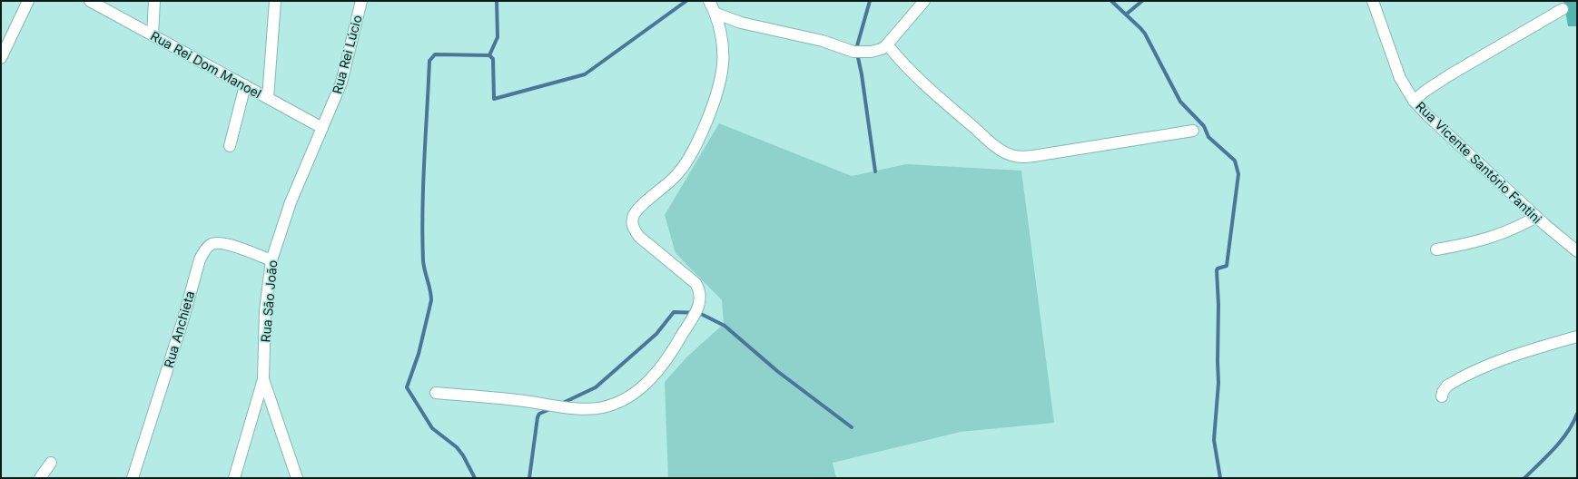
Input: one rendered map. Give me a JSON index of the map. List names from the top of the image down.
{
  "streets": {
    "street": [
      "Rua Rei Lúcio",
      "Rua Rei Dom Manoel",
      "Rua Vicente Santório Fantini",
      "Rua São João",
      "Rua Anchieta"
    ]
  },
  "crossings": [
    ["Rua Rei Lúcio", "Rua Rei Dom Manoel"],
    ["Rua Rei Lúcio", "Rua São João"],
    ["Rua Rei Dom Manoel", "Rua São João"],
    ["Rua São João", "Rua Anchieta"]
  ]
}
